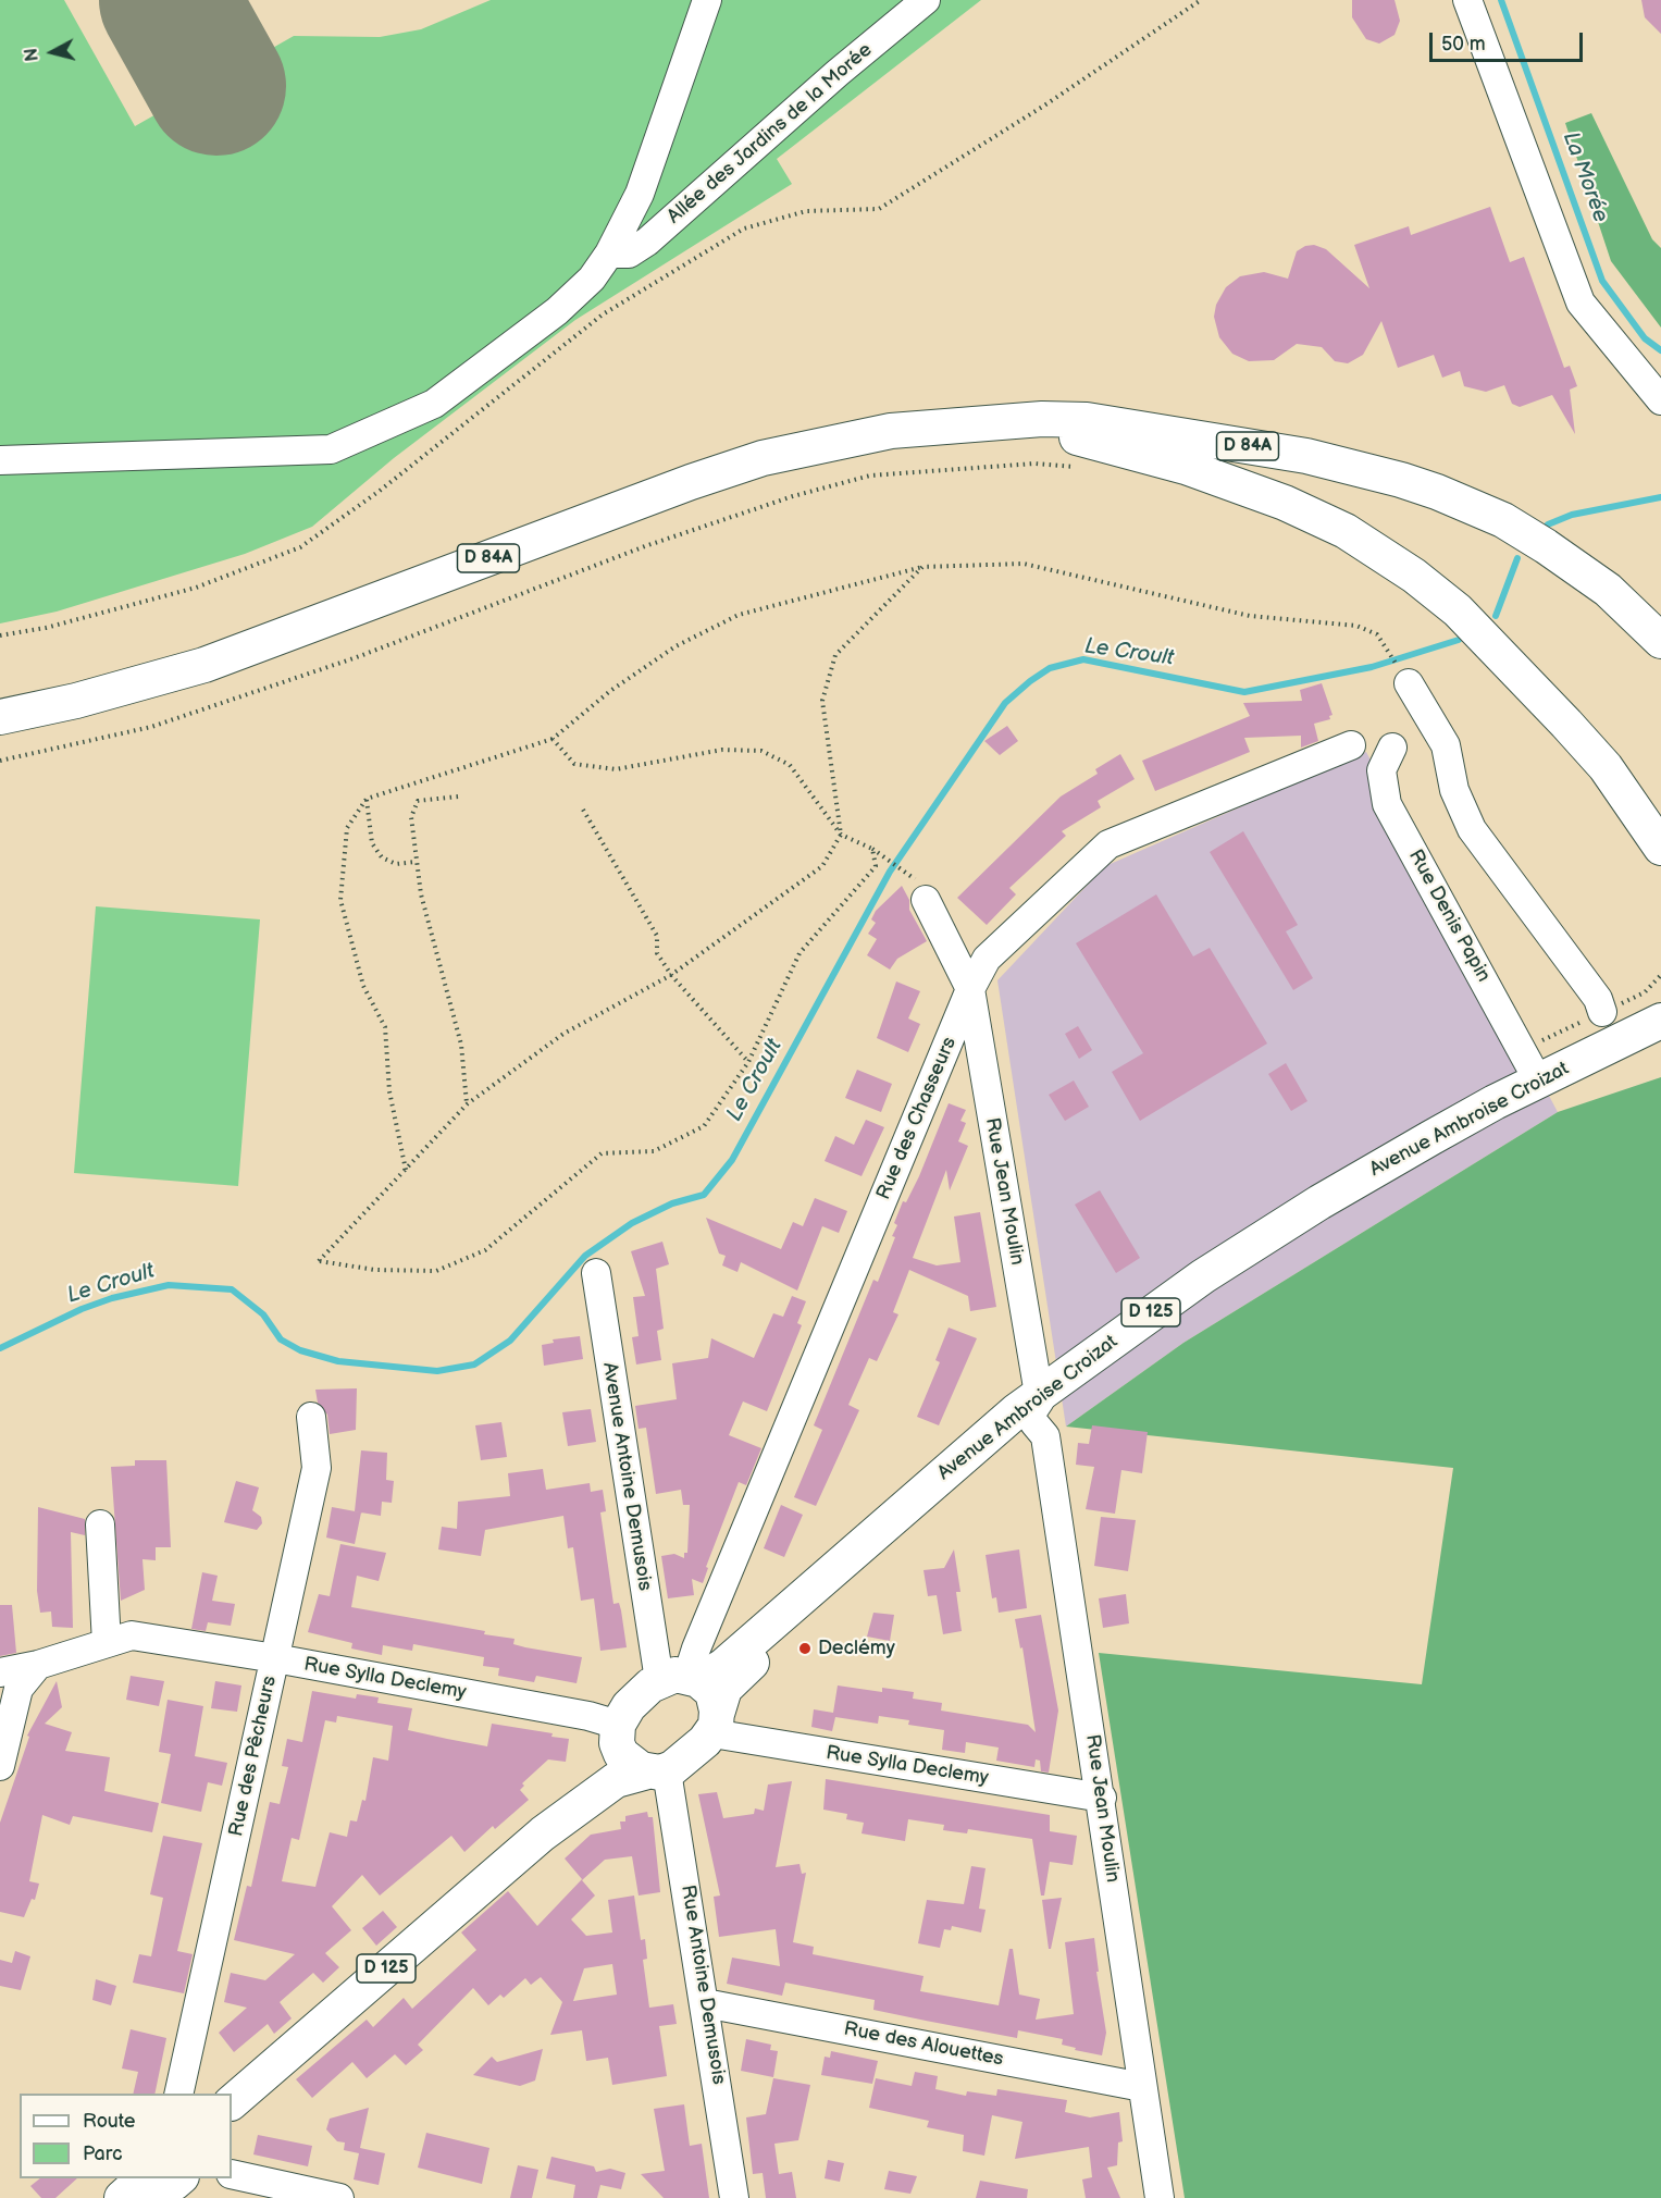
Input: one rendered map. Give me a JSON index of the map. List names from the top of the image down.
{
  "streets": {
    "main road": ["D 84A", "Avenue Ambroise Croizat", "D 125"],
    "street": [
      "Allée des Jardins de la Morée",
      "Rue Denis Papin",
      "Rue des Chasseurs",
      "Rue Jean Moulin",
      "Avenue Antoine Demusois",
      "Rue Sylla Declemy",
      "Rue des Pêcheurs",
      "Rue Antoine Demusois",
      "Rue des Alouettes"
    ]
  },
  "crossings": [
    ["Rue Denis Papin", "Avenue Ambroise Croizat"],
    ["Rue des Chasseurs", "Avenue Ambroise Croizat"],
    ["Rue des Chasseurs", "Rue Jean Moulin"],
    ["Rue des Chasseurs", "D 125"],
    ["Rue des Chasseurs", "Avenue Antoine Demusois"],
    ["Rue des Chasseurs", "Rue Sylla Declemy"],
    ["Rue des Chasseurs", "Rue Antoine Demusois"],
    ["Avenue Ambroise Croizat", "Rue Jean Moulin"],
    ["Avenue Ambroise Croizat", "D 125"],
    ["Avenue Ambroise Croizat", "Avenue Antoine Demusois"],
    ["Avenue Ambroise Croizat", "Rue Sylla Declemy"],
    ["Avenue Ambroise Croizat", "Rue Antoine Demusois"],
    ["Rue Jean Moulin", "Rue Sylla Declemy"],
    ["Rue Jean Moulin", "Rue des Alouettes"],
    ["D 125", "Avenue Antoine Demusois"],
    ["D 125", "Rue Sylla Declemy"],
    ["D 125", "Rue Antoine Demusois"],
    ["Avenue Antoine Demusois", "Rue Sylla Declemy"],
    ["Avenue Antoine Demusois", "Rue Antoine Demusois"],
    ["Rue Sylla Declemy", "Rue des Pêcheurs"],
    ["Rue Sylla Declemy", "Rue Antoine Demusois"],
    ["Rue Antoine Demusois", "Rue des Alouettes"]
  ],
  "water": ["La Morée", "Le Croult"],
  "places": ["Declémy"],
  "legend": ["Route", "Parc"],
  "scale_bar": "50 m",
  "north": "left"
}
